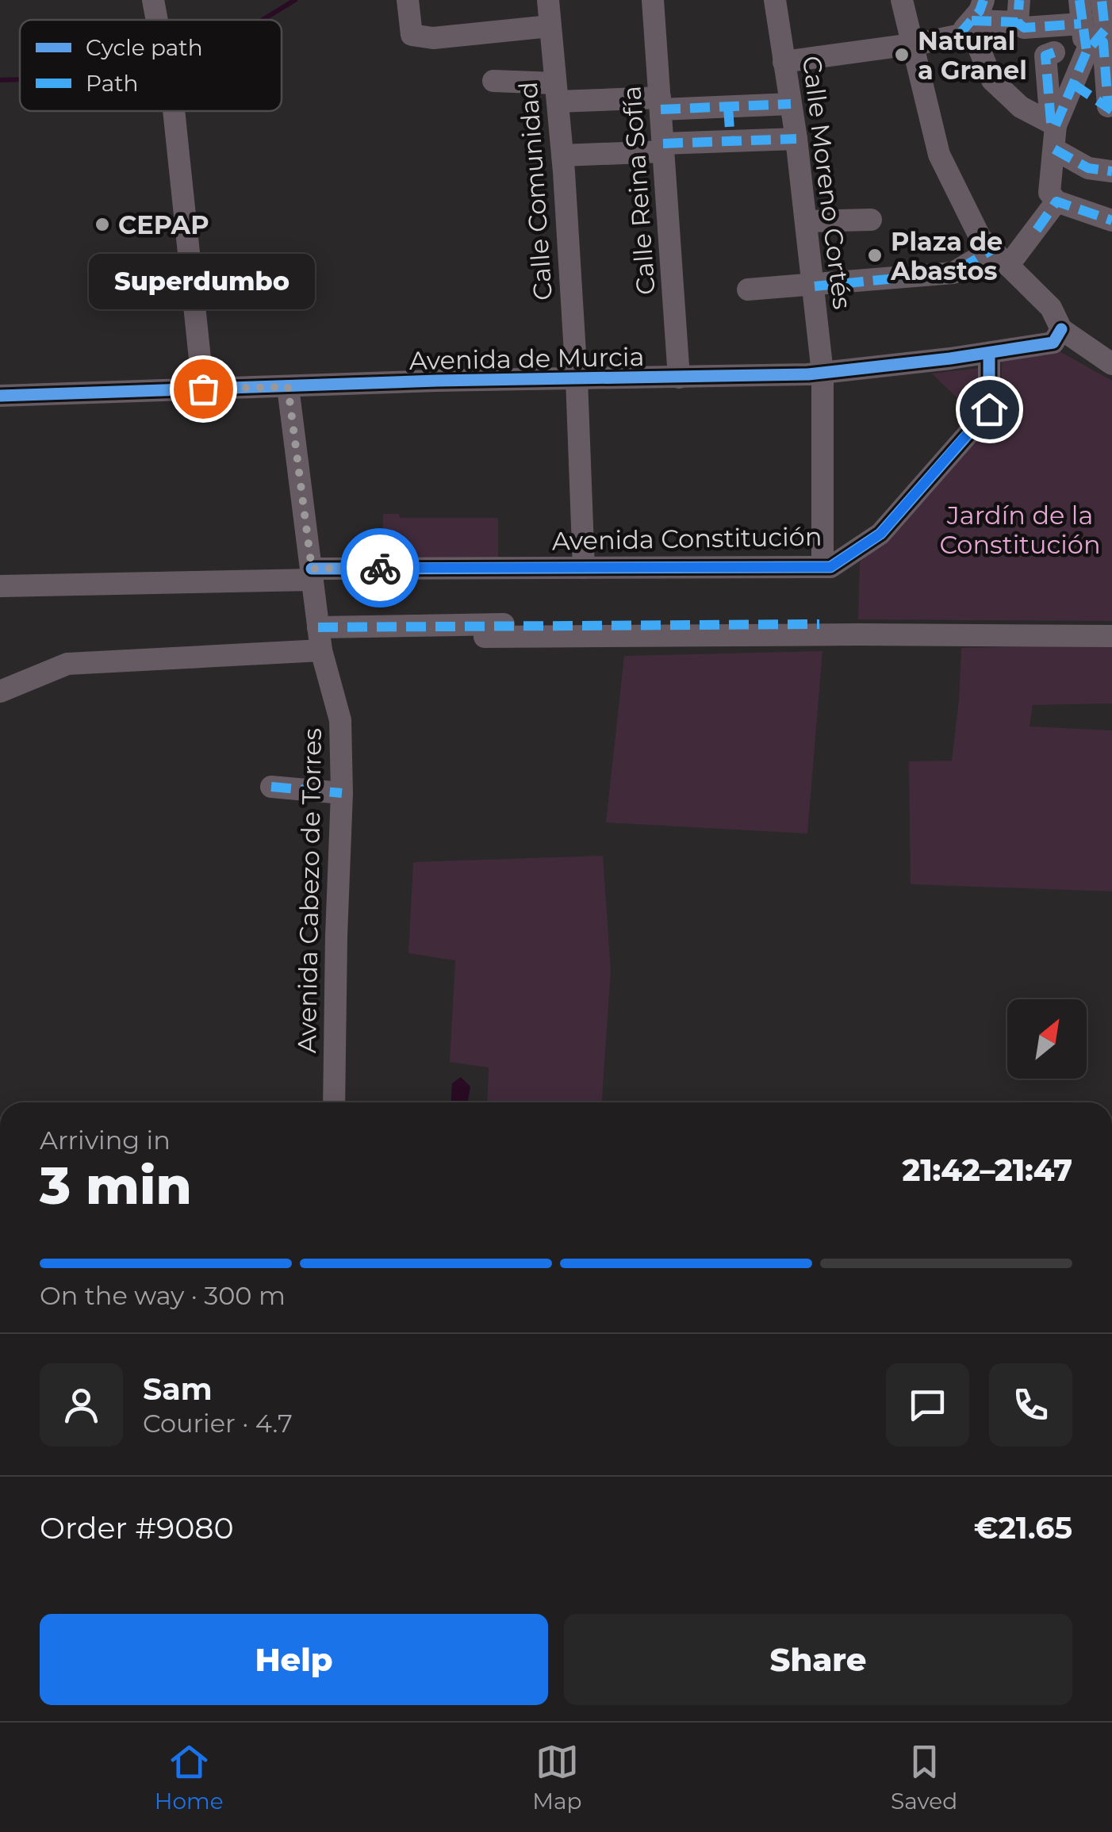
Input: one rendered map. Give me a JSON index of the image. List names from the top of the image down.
{
  "streets": {
    "street": [
      "Calle Moreno Cortés",
      "Calle Reina Sofía",
      "Calle Comunidad",
      "Avenida de Murcia",
      "Avenida Constitución",
      "Avenida Cabezo de Torres"
    ]
  },
  "crossings": [
    ["Calle Moreno Cortés", "Avenida de Murcia"],
    ["Calle Moreno Cortés", "Avenida Constitución"],
    ["Calle Reina Sofía", "Avenida de Murcia"],
    ["Calle Comunidad", "Avenida de Murcia"],
    ["Calle Comunidad", "Avenida Constitución"],
    ["Avenida de Murcia", "Avenida Constitución"],
    ["Avenida de Murcia", "Avenida Cabezo de Torres"],
    ["Avenida Constitución", "Avenida Cabezo de Torres"]
  ],
  "parks": ["Jardín de la Constitución"],
  "places": [
    "Natural a Granel",
    "CEPAP",
    "Plaza de Abastos",
    "Superdumbo"
  ],
  "legend": ["Cycle path", "Path"],
  "north": "top right",
  "page": {
    "bubble": "Superdumbo",
    "heading": ["3 min", "Arriving in", "21:42–21:47"],
    "panel": [
      "Sam",
      "Courier · 4.7",
      "Order #9080",
      "€21.65"
    ],
    "bar": "On the way · 300 m",
    "buttons": ["Help", "Share"],
    "tabs": ["Home", "Map", "Saved"]
  }
}
